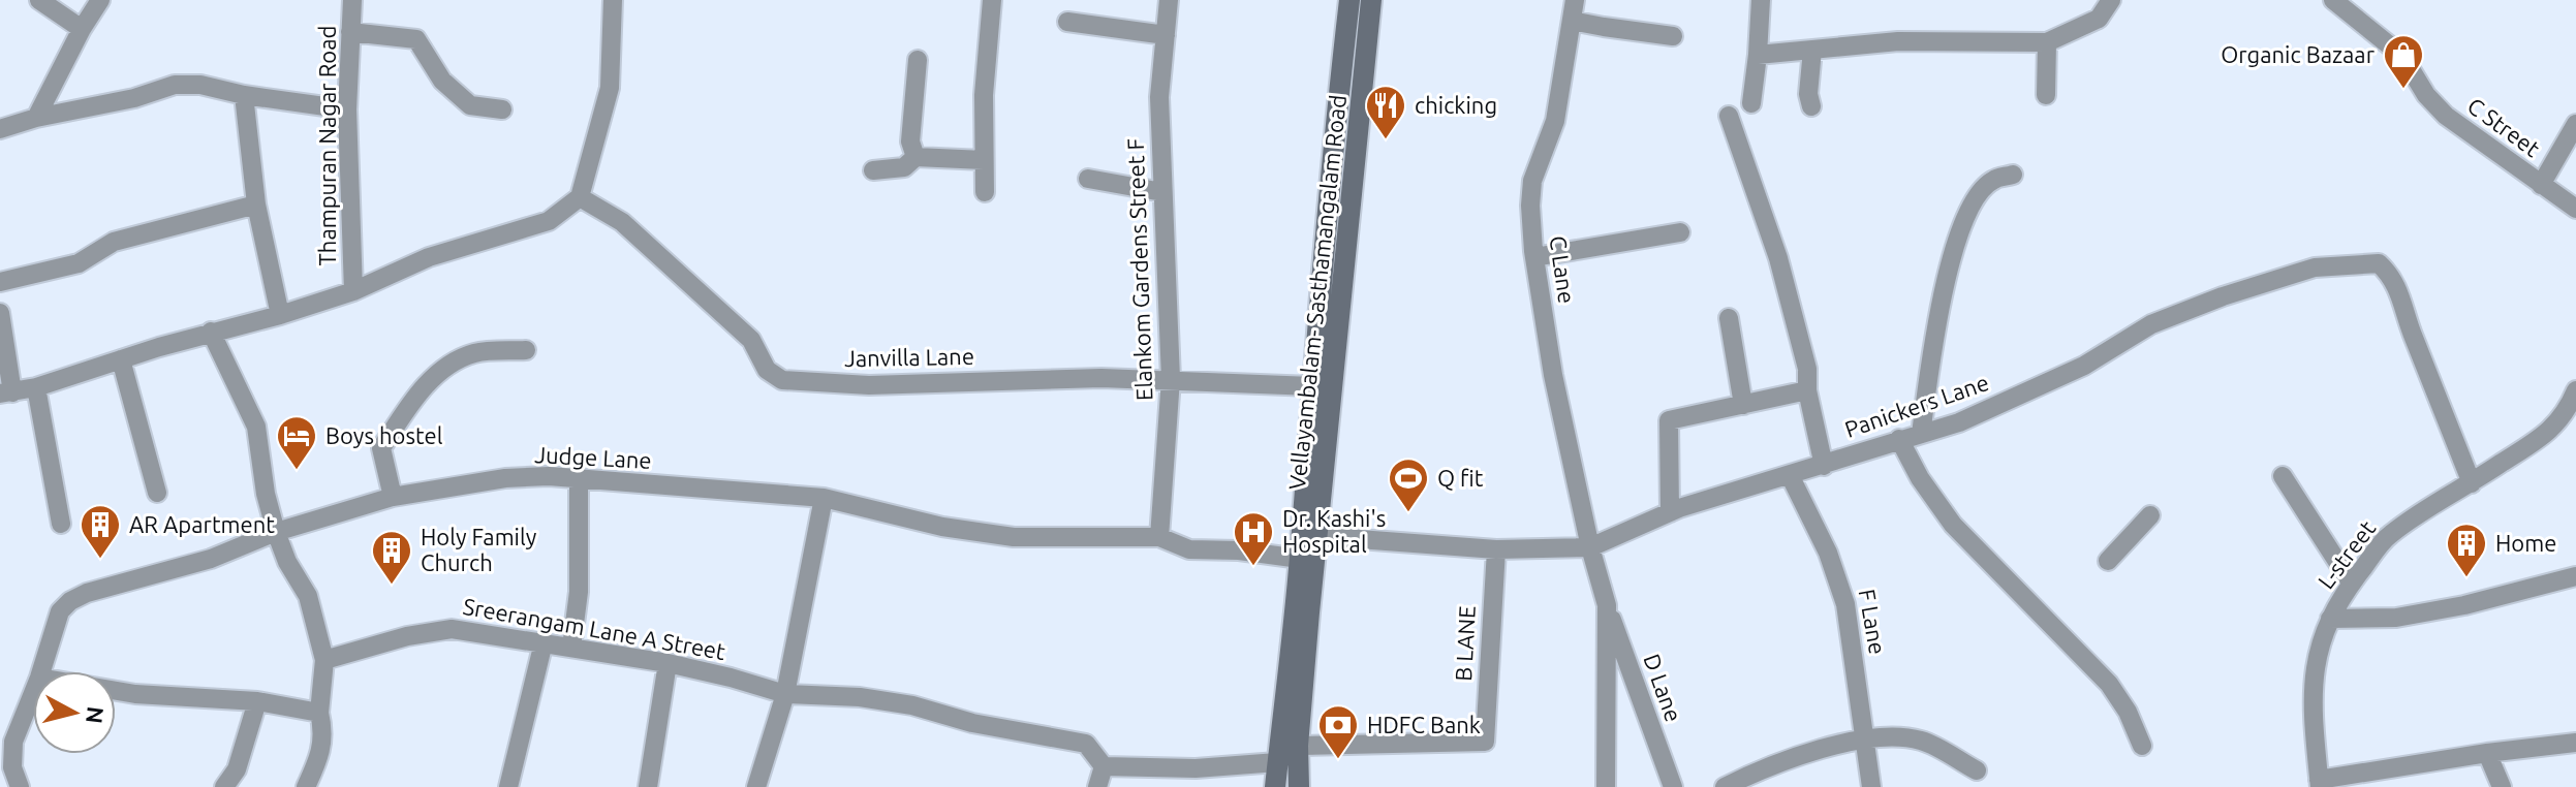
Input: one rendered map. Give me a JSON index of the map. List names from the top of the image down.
{
  "streets": {
    "main road": ["Vellayambalam- Sasthamangalam Road"],
    "street": [
      "C Street",
      "Thampuran Nagar Road",
      "Elankom Gardens Street F",
      "C Lane",
      "Janvilla Lane",
      "Panickers Lane",
      "Judge Lane",
      "L-street",
      "F Lane",
      "Sreerangam Lane A Street",
      "B LANE",
      "D Lane"
    ]
  },
  "crossings": [
    ["Elankom Gardens Street F", "Janvilla Lane"],
    ["Elankom Gardens Street F", "Judge Lane"],
    ["C Lane", "Panickers Lane"],
    ["C Lane", "D Lane"],
    ["Vellayambalam- Sasthamangalam Road", "Janvilla Lane"],
    ["Vellayambalam- Sasthamangalam Road", "Panickers Lane"],
    ["Vellayambalam- Sasthamangalam Road", "Judge Lane"],
    ["Vellayambalam- Sasthamangalam Road", "B LANE"],
    ["Panickers Lane", "L-street"],
    ["Panickers Lane", "F Lane"],
    ["Panickers Lane", "B LANE"]
  ],
  "places": {
    "shop": ["Organic Bazaar"],
    "restaurant": ["chicking"],
    "hotel": ["Boys hostel"],
    "sports": ["Q fit"],
    "building": ["AR Apartment", "Home", "Holy Family Church"],
    "hospital": ["Dr. Kashi's Hospital"],
    "bank": ["HDFC Bank"]
  },
  "north": "right"
}
